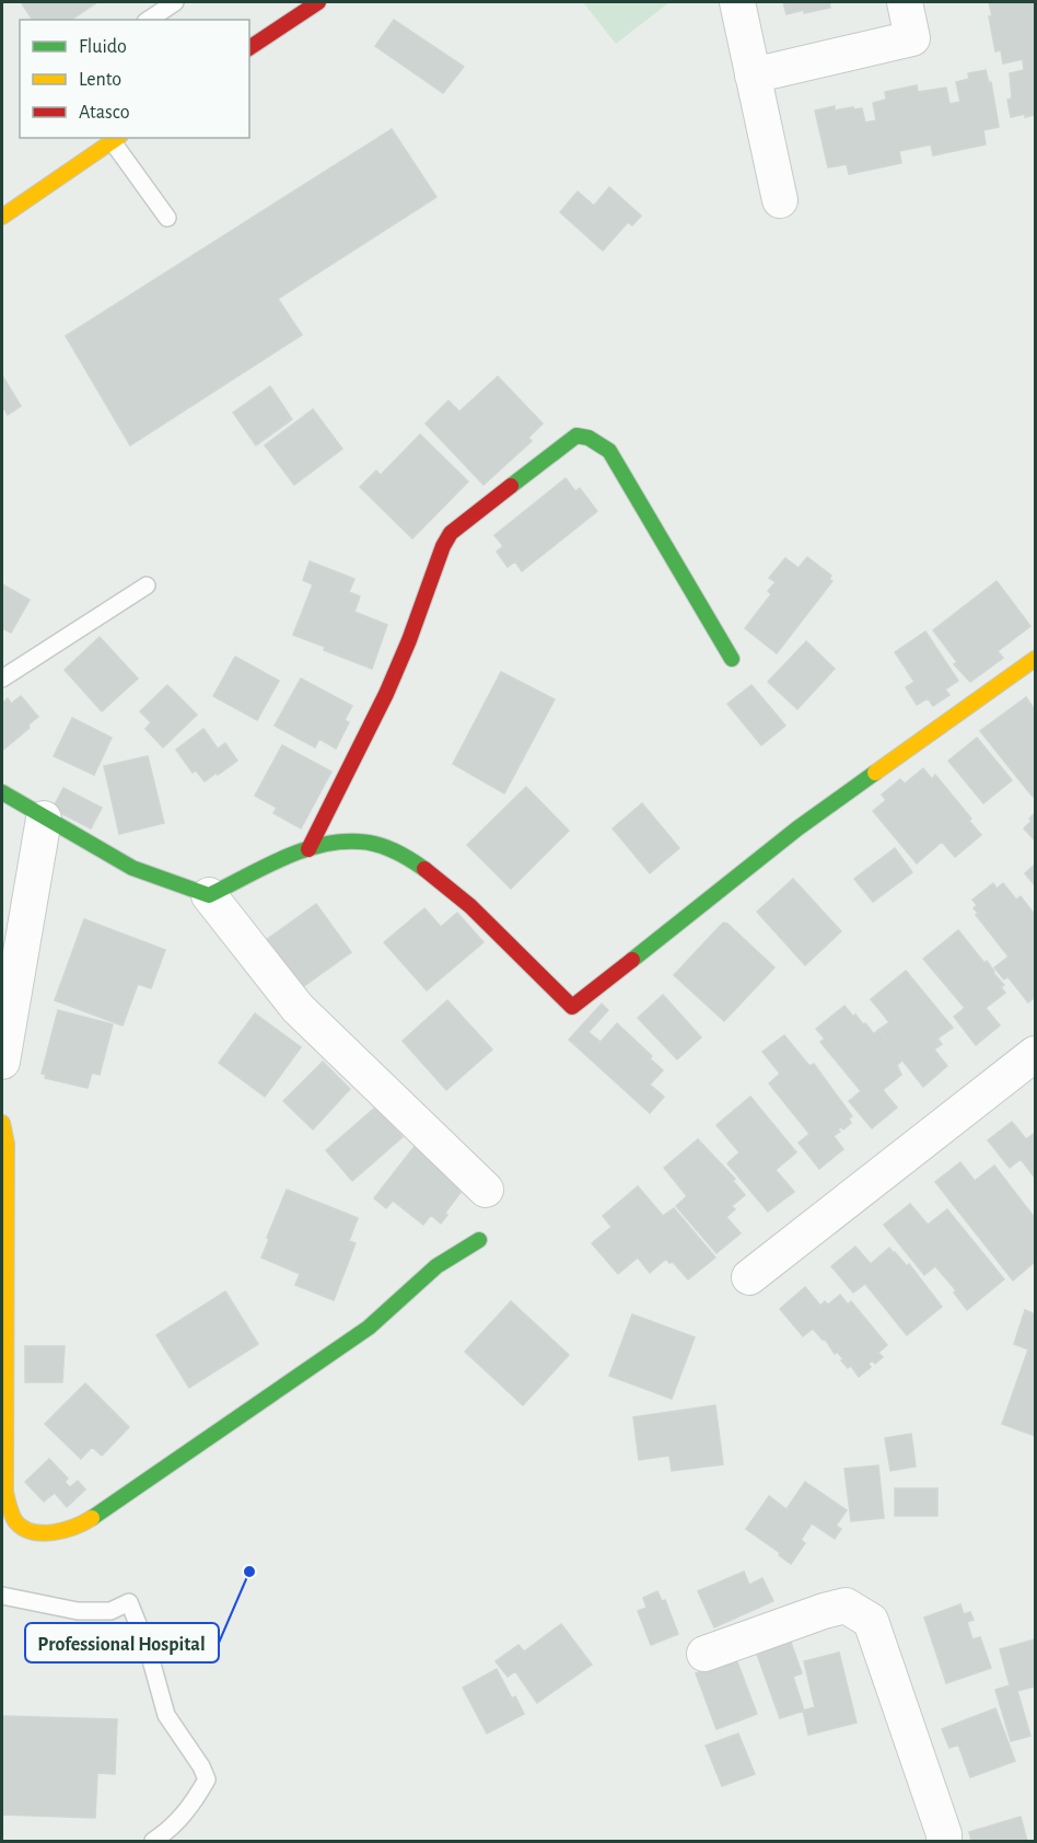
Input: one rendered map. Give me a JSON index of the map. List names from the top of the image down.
{
  "places": ["Professional Hospital"],
  "legend": ["Fluido", "Lento", "Atasco"]
}
